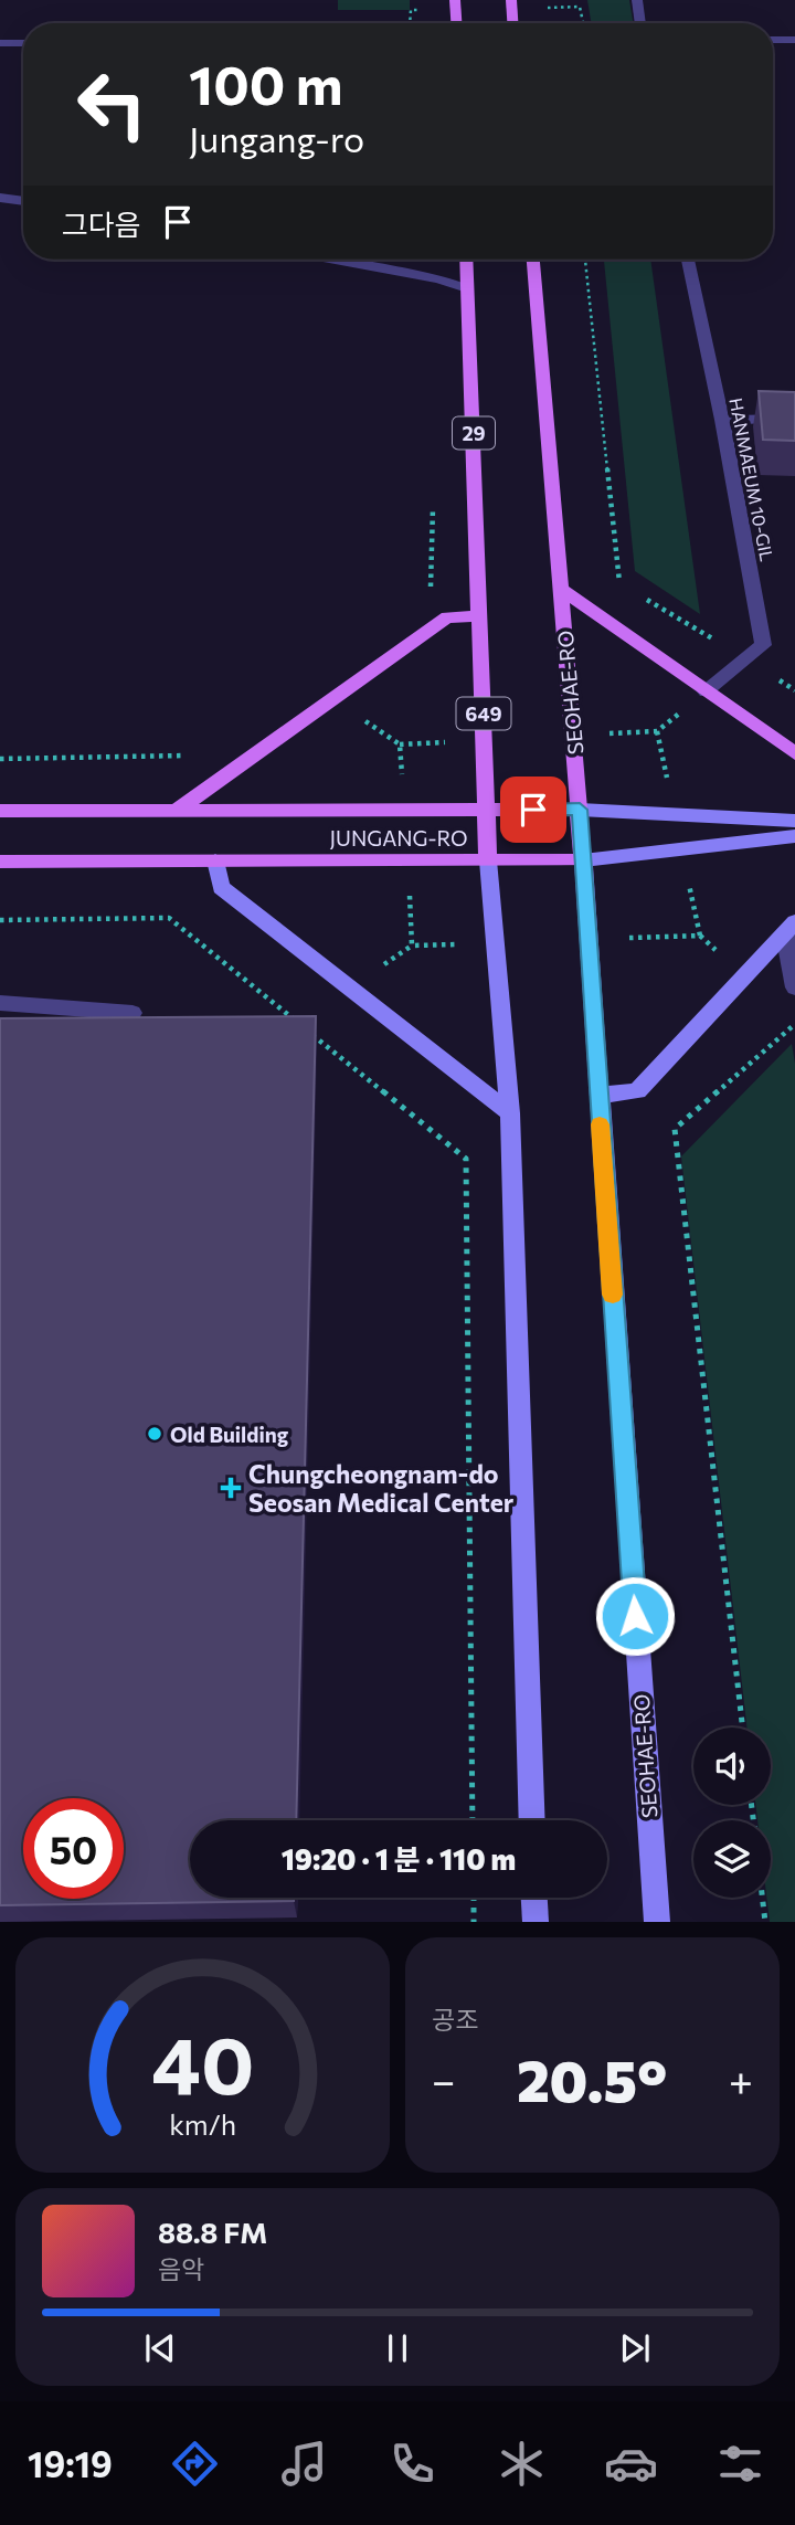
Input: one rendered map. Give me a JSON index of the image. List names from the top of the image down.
{
  "streets": {
    "main road": [
      "29",
      "SEOHAE-RO",
      "649",
      "JUNGANG-RO"
    ],
    "street": ["HANMAEUM 10-GIL"]
  },
  "crossings": [
    ["29", "649"],
    ["SEOHAE-RO", "JUNGANG-RO"],
    ["649", "JUNGANG-RO"]
  ],
  "places": {
    "other": ["Old Building"],
    "health": ["Chungcheongnam-do Seosan Medical Center"]
  },
  "page": {
    "turn": ["100 m", "Jungang-ro"],
    "then": "그다음",
    "limit": "50",
    "trip": "19:20 · 1 분 · 110 m",
    "tile": "공조",
    "heat": ["−", "20.5°", "+"],
    "song": ["88.8 FM", "음악"],
    "tabs": "19:19",
    "gauge": ["40", "km/h"]
  }
}
